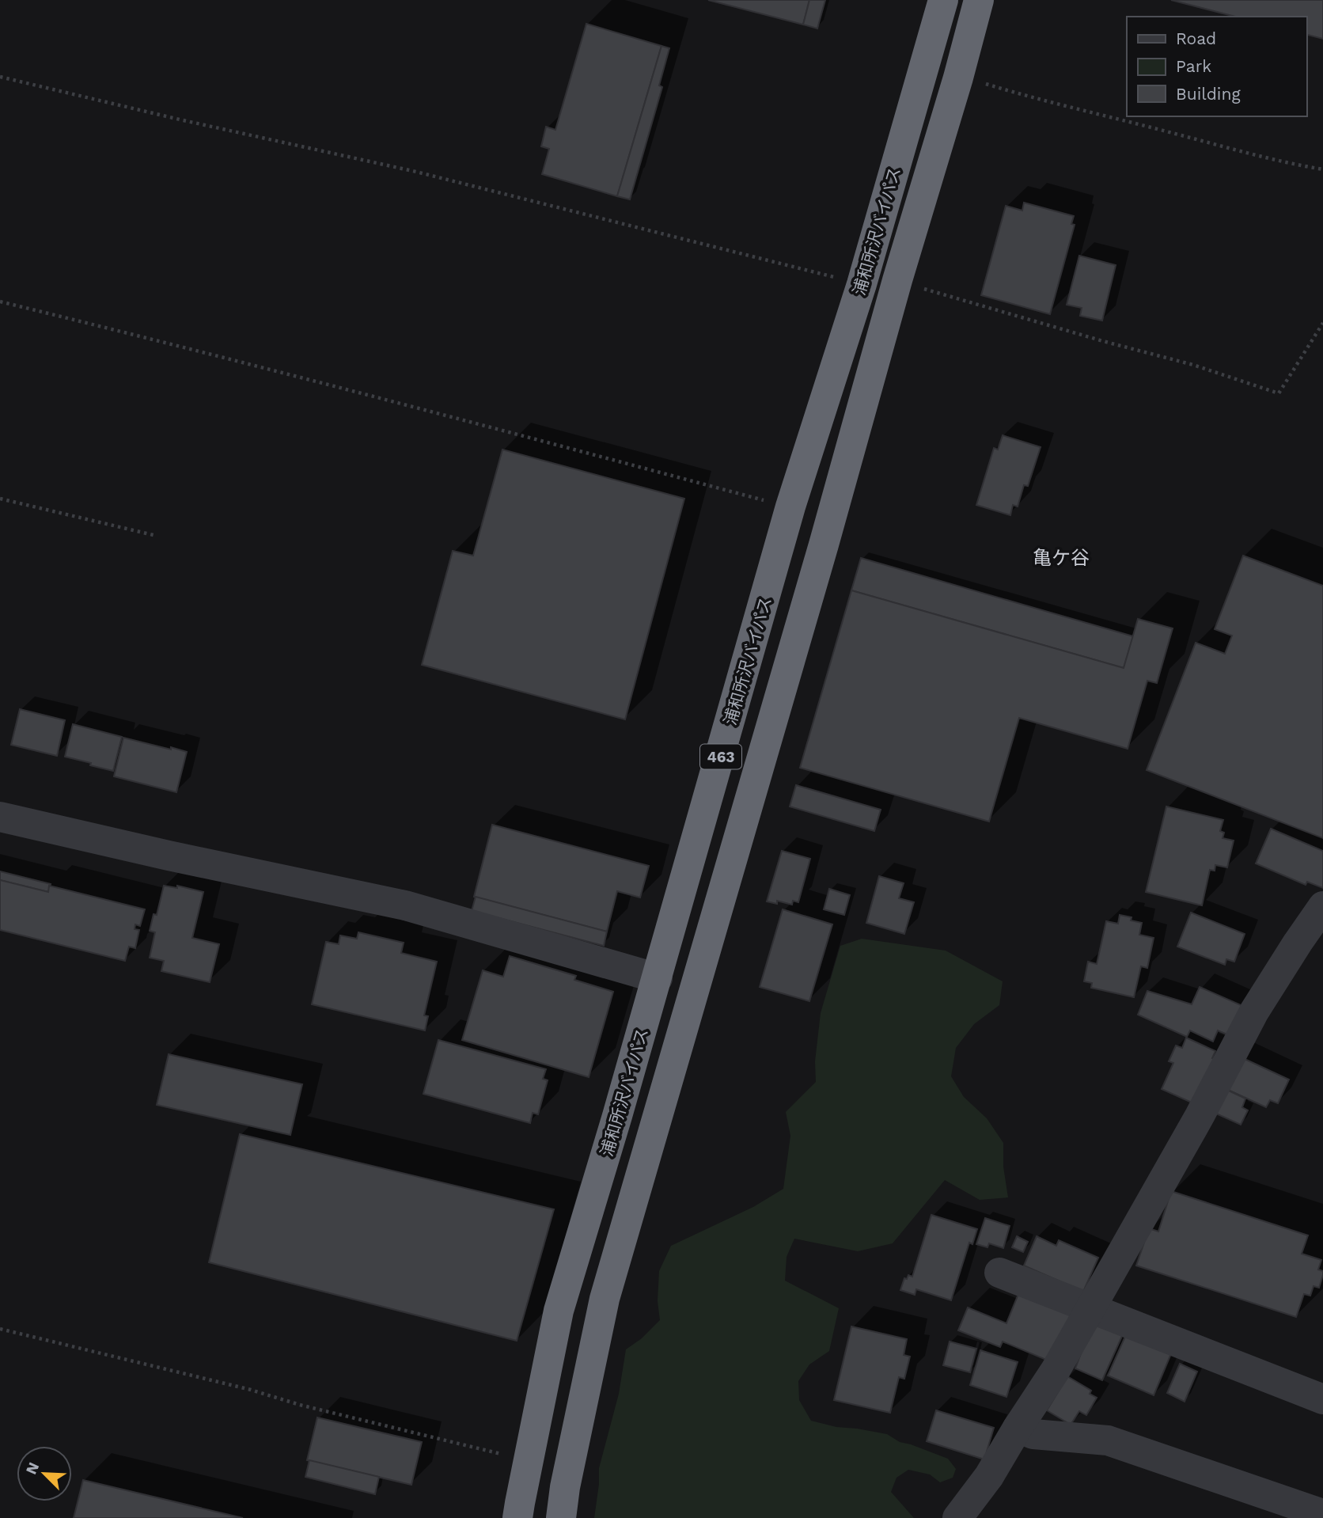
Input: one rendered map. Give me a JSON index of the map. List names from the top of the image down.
{
  "streets": {
    "highway": ["浦和所沢バイパス", "463"]
  },
  "districts": ["亀ケ谷"],
  "legend": ["Road", "Park", "Building"],
  "north": "top left"
}
